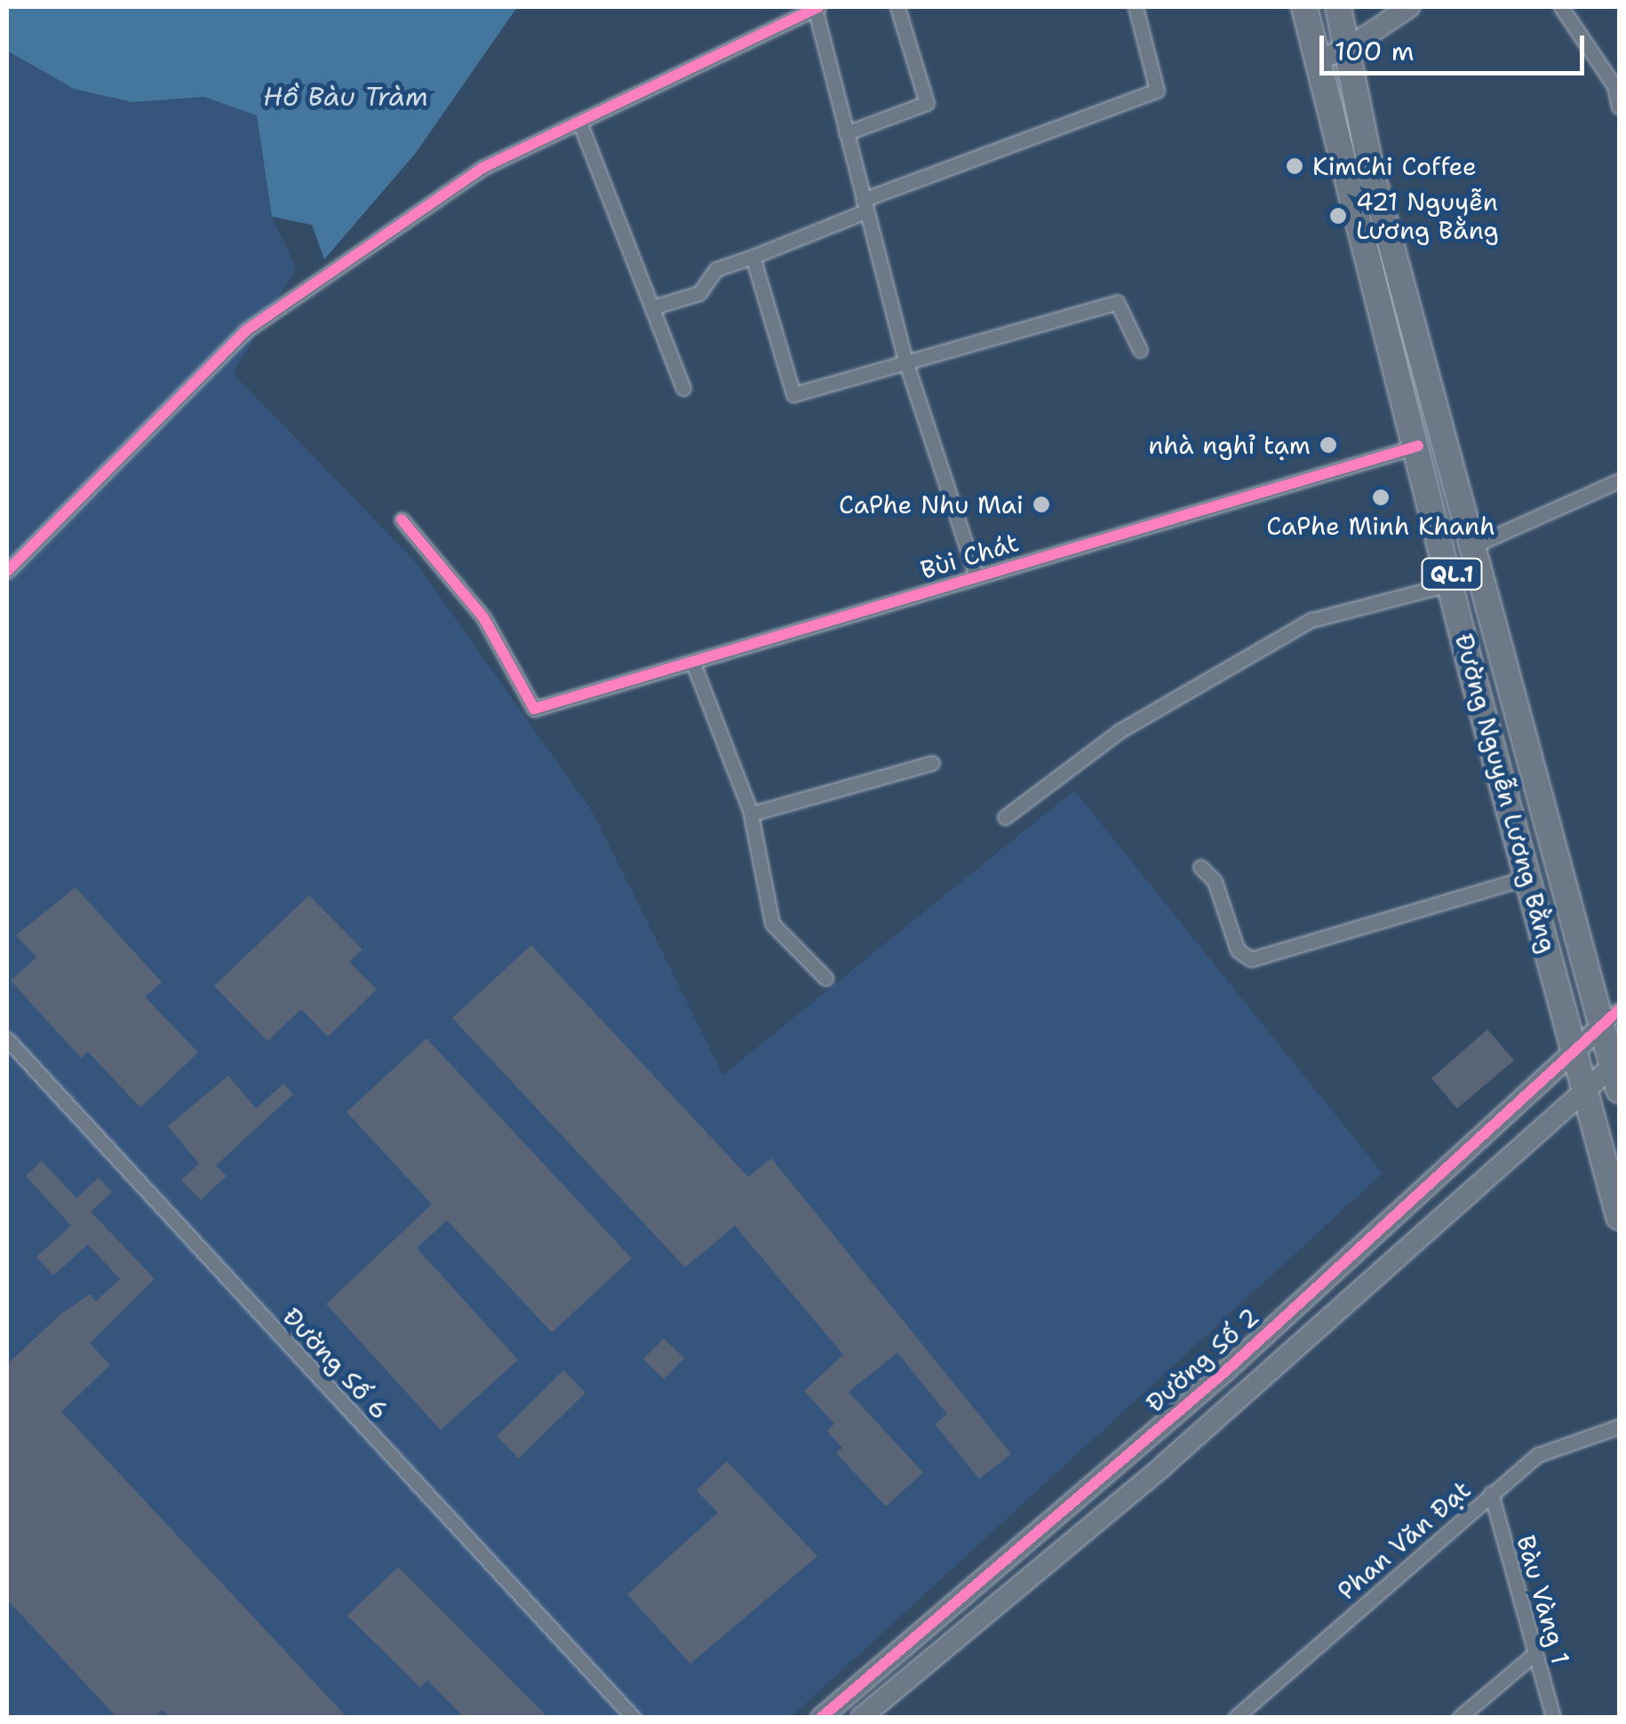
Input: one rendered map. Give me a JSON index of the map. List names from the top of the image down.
{
  "streets": {
    "highway": ["QL.1", "Đường Nguyễn Lương Bằng"],
    "street": [
      "Bùi Chát",
      "Đường Số 2",
      "Đường Số 6",
      "Phan Văn Đạt",
      "Bàu Vàng 1"
    ]
  },
  "crossings": [
    ["Bùi Chát", "Đường Nguyễn Lương Bằng"],
    ["Đường Nguyễn Lương Bằng", "Đường Số 2"],
    ["Phan Văn Đạt", "Bàu Vàng 1"]
  ],
  "water": ["Hồ Bàu Tràm"],
  "places": [
    "KimChi Coffee",
    "421 Nguyễn Lương Bằng",
    "nhà nghỉ tạm",
    "CaPhe Minh Khanh",
    "CaPhe Nhu Mai"
  ],
  "scale_bar": "100 m"
}
